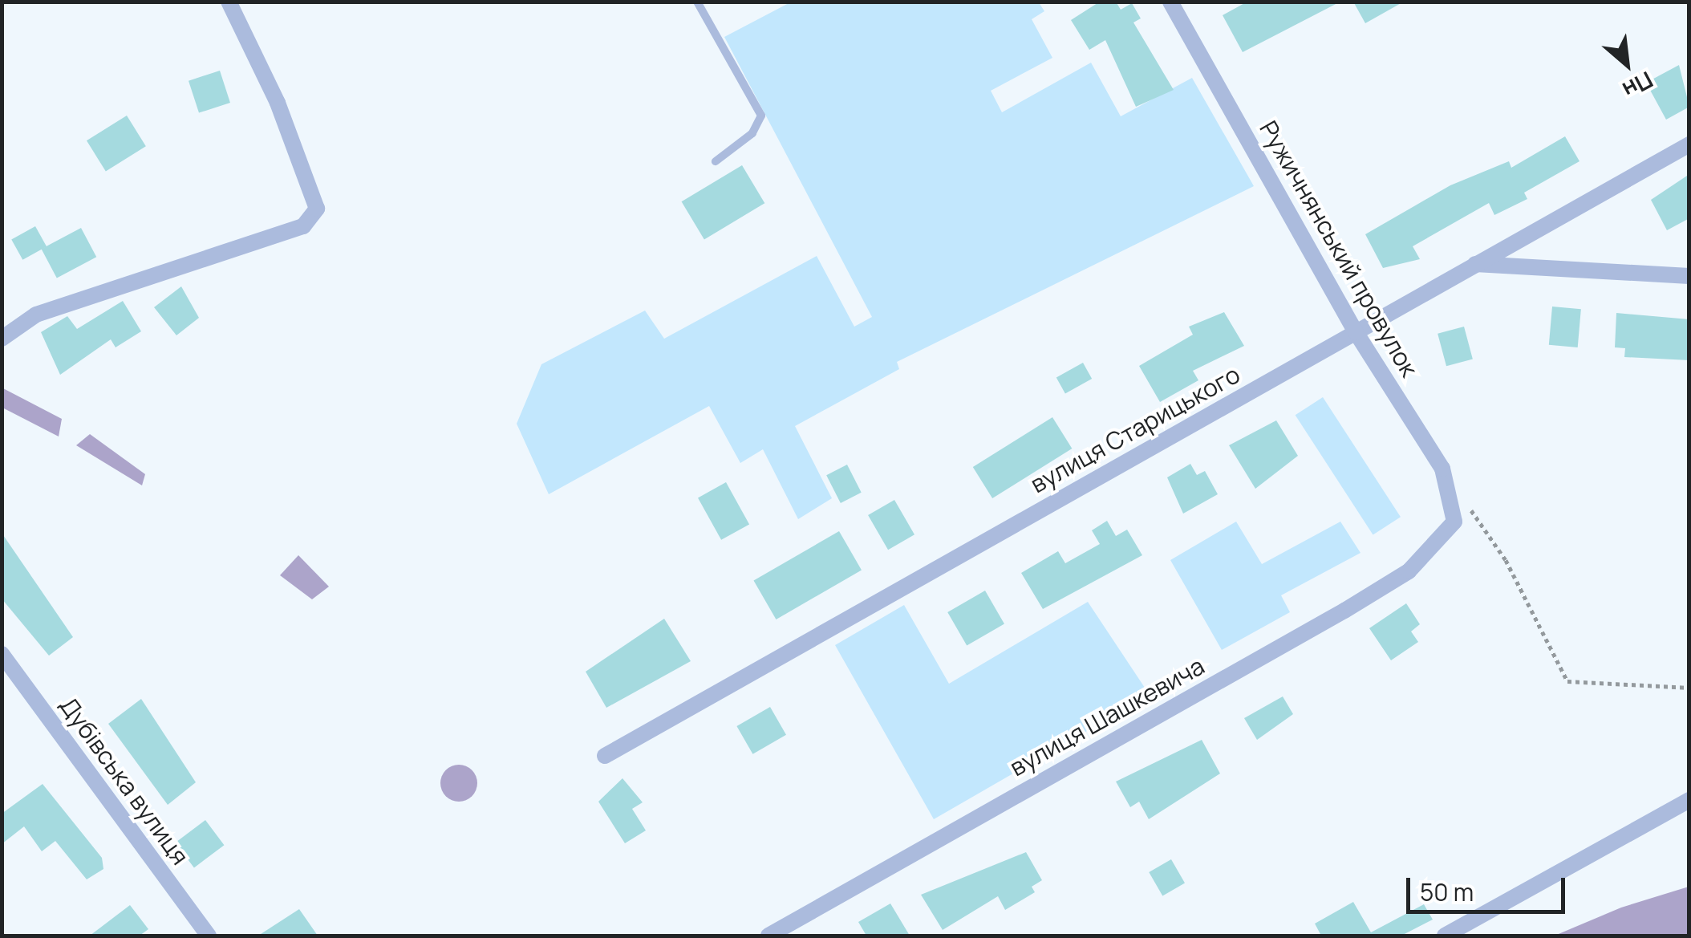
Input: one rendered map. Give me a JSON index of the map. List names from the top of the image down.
{
  "streets": {
    "street": [
      "Ружичнянський провулок",
      "вулиця Старицького",
      "вулиця Шашкевича",
      "Дубівська вулиця"
    ]
  },
  "crossings": [
    ["Ружичнянський провулок", "вулиця Старицького"],
    ["Ружичнянський провулок", "вулиця Шашкевича"]
  ],
  "scale_bar": "50 m",
  "north": "bottom right"
}
